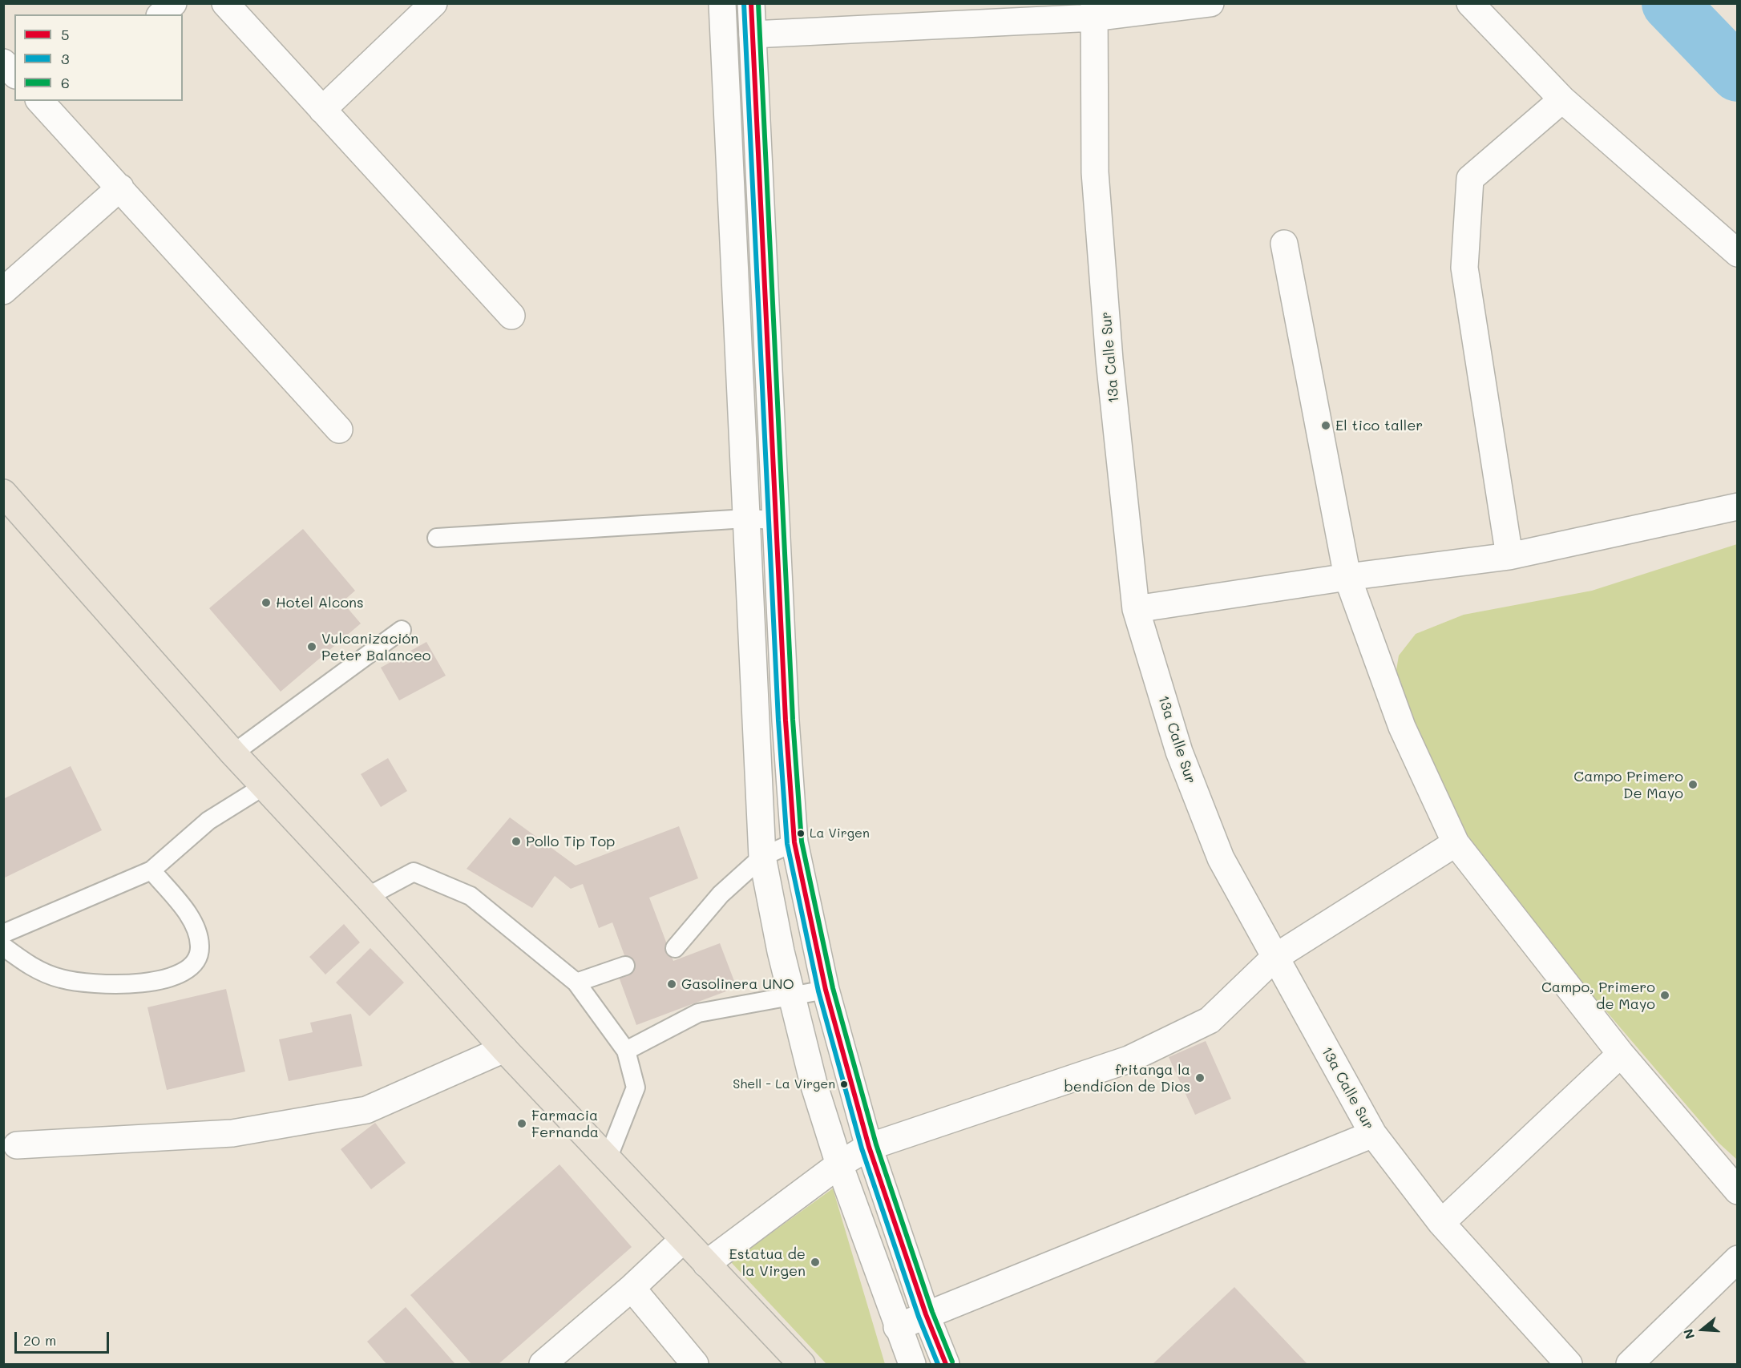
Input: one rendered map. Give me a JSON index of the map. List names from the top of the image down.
{
  "streets": {
    "street": ["13a Calle Sur"]
  },
  "places": [
    "El tico taller",
    "Hotel Alcons",
    "Vulcanización Peter Balanceo",
    "Campo Primero De Mayo",
    "La Virgen",
    "Pollo Tip Top",
    "Gasolinera UNO",
    "Campo, Primero de Mayo",
    "fritanga la bendicion de Dios",
    "Shell - La Virgen",
    "Farmacia Fernanda",
    "Estatua de la Virgen"
  ],
  "lines": ["transit line 5", "transit line 3", "transit line 6"],
  "legend": ["5", "3", "6"],
  "scale_bar": "20 m",
  "north": "left"
}
